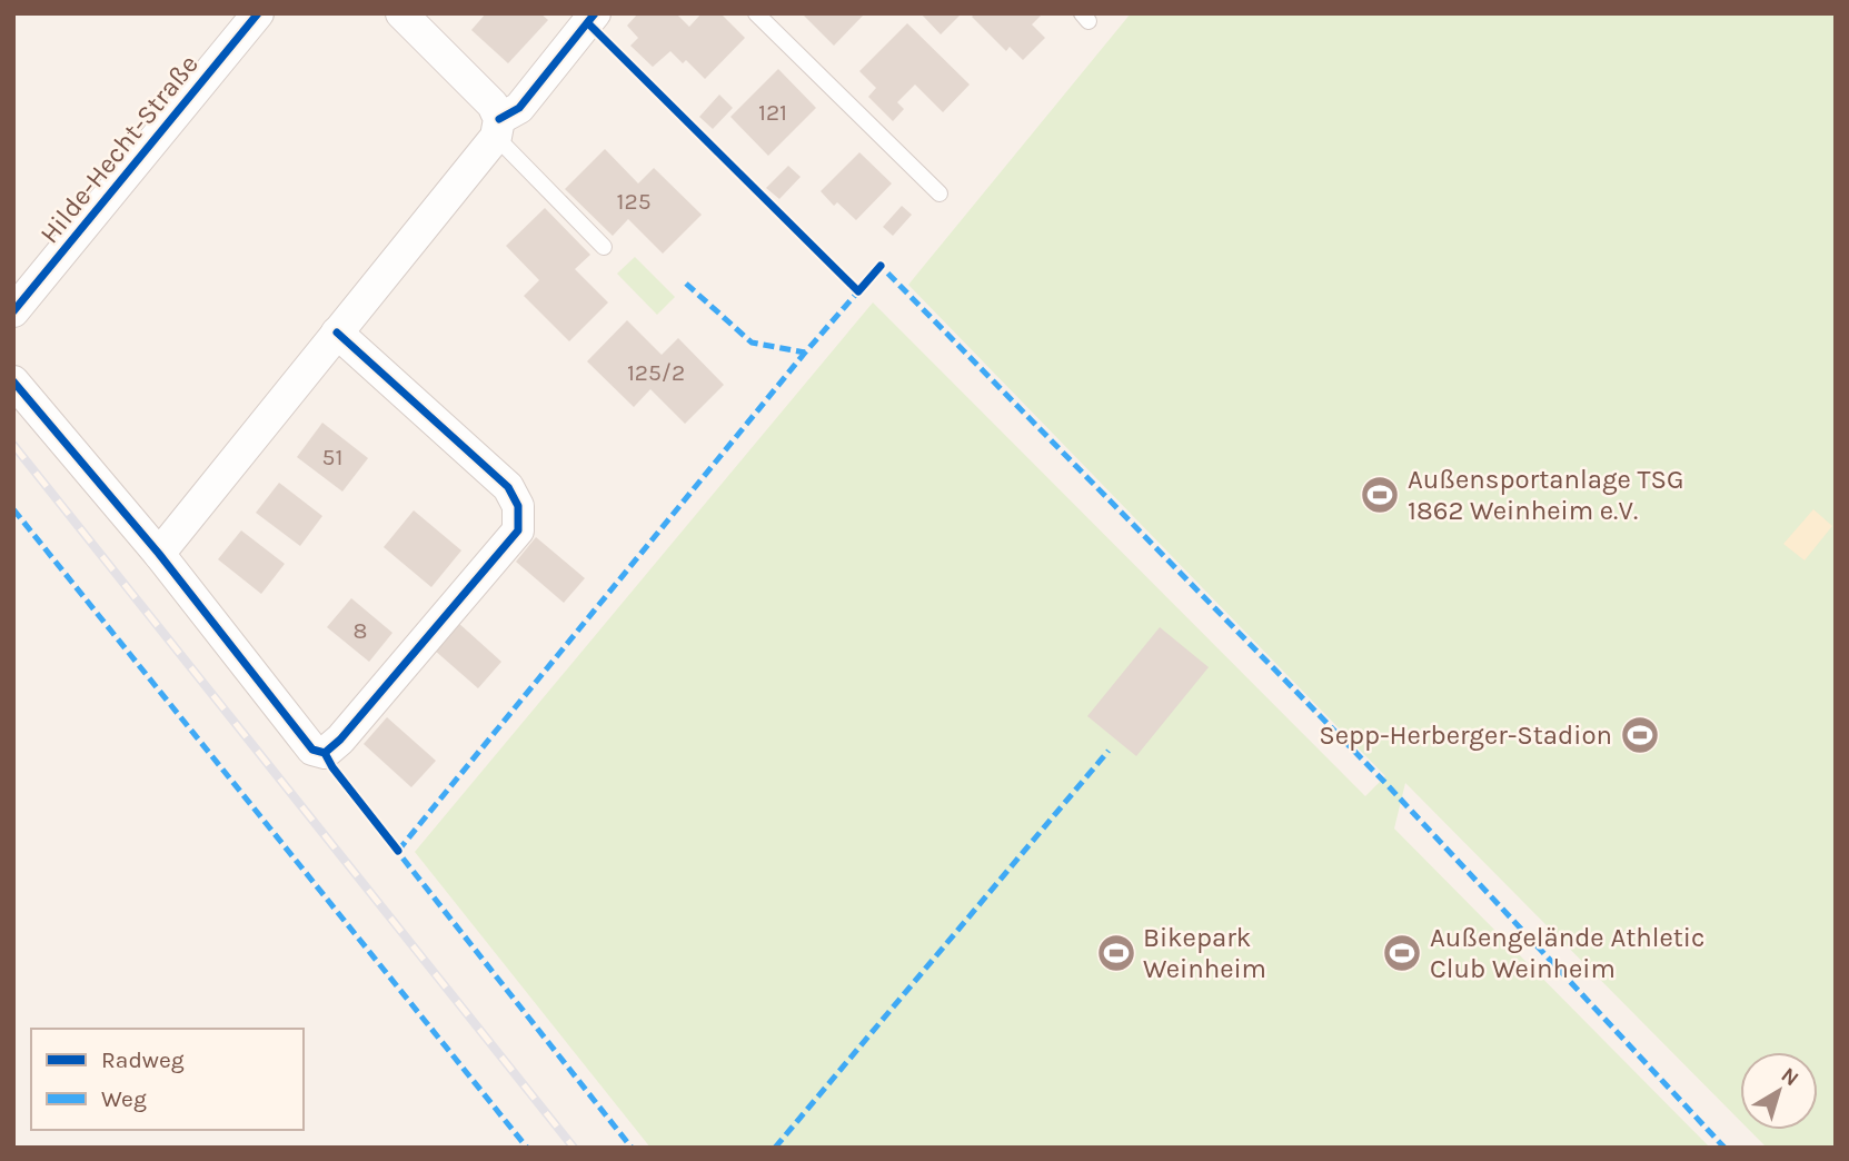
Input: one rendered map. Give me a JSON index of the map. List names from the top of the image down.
{
  "streets": {
    "street": ["Hilde-Hecht-Straße"]
  },
  "places": {
    "sports": [
      "Außensportanlage TSG 1862 Weinheim e.V.",
      "Sepp-Herberger-Stadion",
      "Bikepark Weinheim",
      "Außengelände Athletic Club Weinheim"
    ]
  },
  "house_numbers": [
    "121",
    "125",
    "125/2",
    "51",
    "8"
  ],
  "legend": ["Radweg", "Weg"],
  "north": "top right"
}
